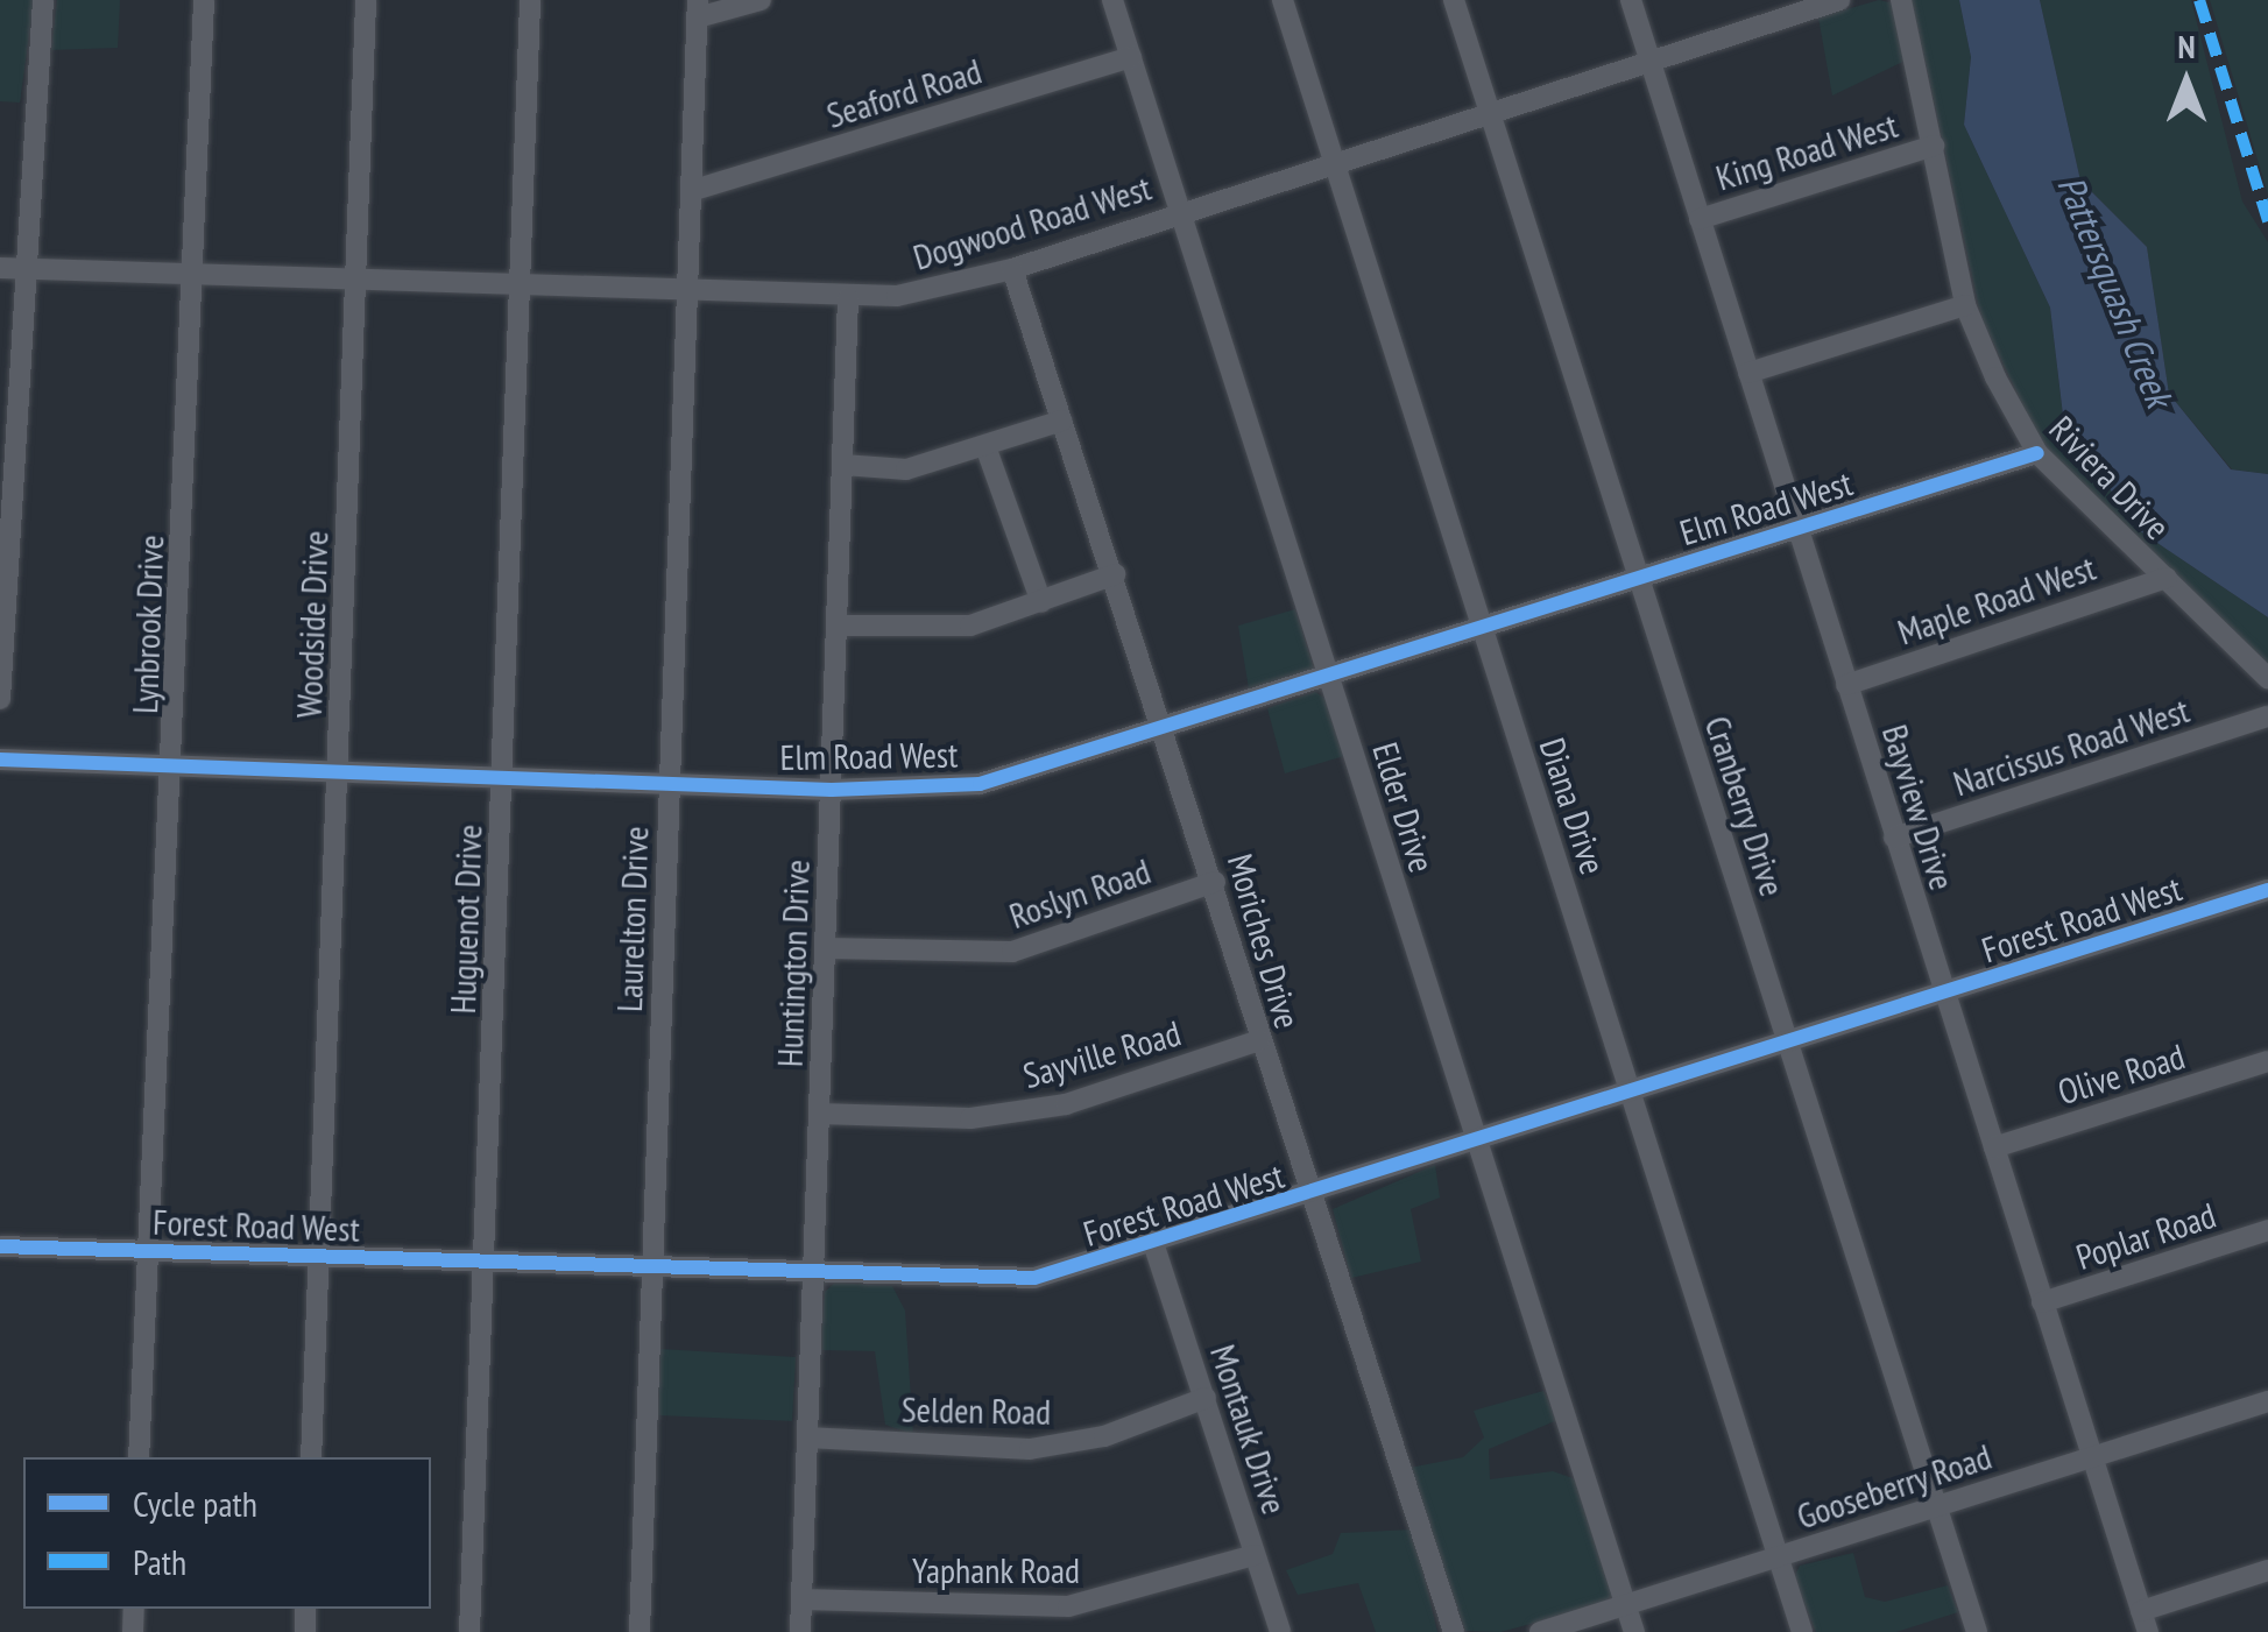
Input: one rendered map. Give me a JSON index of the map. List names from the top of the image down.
{
  "streets": {
    "street": [
      "Seaford Road",
      "King Road West",
      "Dogwood Road West",
      "Riviera Drive",
      "Elm Road West",
      "Maple Road West",
      "Lynbrook Drive",
      "Woodside Drive",
      "Narcissus Road West",
      "Diana Drive",
      "Cranberry Drive",
      "Elder Drive",
      "Bayview Drive",
      "Roslyn Road",
      "Huguenot Drive",
      "Laurelton Drive",
      "Forest Road West",
      "Moriches Drive",
      "Huntington Drive",
      "Sayville Road",
      "Olive Road",
      "Poplar Road",
      "Selden Road",
      "Montauk Drive",
      "Gooseberry Road",
      "Yaphank Road"
    ]
  },
  "crossings": [
    ["Seaford Road", "Elder Drive"],
    ["Seaford Road", "Laurelton Drive"],
    ["King Road West", "Riviera Drive"],
    ["King Road West", "Bayview Drive"],
    ["Dogwood Road West", "Lynbrook Drive"],
    ["Dogwood Road West", "Woodside Drive"],
    ["Dogwood Road West", "Diana Drive"],
    ["Dogwood Road West", "Cranberry Drive"],
    ["Dogwood Road West", "Elder Drive"],
    ["Dogwood Road West", "Bayview Drive"],
    ["Dogwood Road West", "Huguenot Drive"],
    ["Dogwood Road West", "Laurelton Drive"],
    ["Dogwood Road West", "Moriches Drive"],
    ["Dogwood Road West", "Huntington Drive"],
    ["Riviera Drive", "Elm Road West"],
    ["Riviera Drive", "Maple Road West"],
    ["Elm Road West", "Lynbrook Drive"],
    ["Elm Road West", "Woodside Drive"],
    ["Elm Road West", "Diana Drive"],
    ["Elm Road West", "Cranberry Drive"],
    ["Elm Road West", "Elder Drive"],
    ["Elm Road West", "Bayview Drive"],
    ["Elm Road West", "Huguenot Drive"],
    ["Elm Road West", "Laurelton Drive"],
    ["Elm Road West", "Moriches Drive"],
    ["Elm Road West", "Huntington Drive"],
    ["Maple Road West", "Bayview Drive"],
    ["Lynbrook Drive", "Forest Road West"],
    ["Woodside Drive", "Forest Road West"],
    ["Narcissus Road West", "Bayview Drive"],
    ["Diana Drive", "Forest Road West"],
    ["Diana Drive", "Gooseberry Road"],
    ["Cranberry Drive", "Forest Road West"],
    ["Cranberry Drive", "Gooseberry Road"],
    ["Elder Drive", "Forest Road West"],
    ["Elder Drive", "Gooseberry Road"],
    ["Bayview Drive", "Forest Road West"],
    ["Bayview Drive", "Olive Road"],
    ["Bayview Drive", "Poplar Road"],
    ["Bayview Drive", "Gooseberry Road"],
    ["Roslyn Road", "Moriches Drive"],
    ["Roslyn Road", "Huntington Drive"],
    ["Huguenot Drive", "Forest Road West"],
    ["Laurelton Drive", "Forest Road West"],
    ["Forest Road West", "Moriches Drive"],
    ["Forest Road West", "Huntington Drive"],
    ["Forest Road West", "Montauk Drive"],
    ["Moriches Drive", "Sayville Road"],
    ["Huntington Drive", "Sayville Road"],
    ["Huntington Drive", "Selden Road"],
    ["Huntington Drive", "Yaphank Road"],
    ["Selden Road", "Montauk Drive"],
    ["Montauk Drive", "Yaphank Road"]
  ],
  "water": ["Pattersquash Creek"],
  "legend": ["Cycle path", "Path"],
  "north": "top"
}
